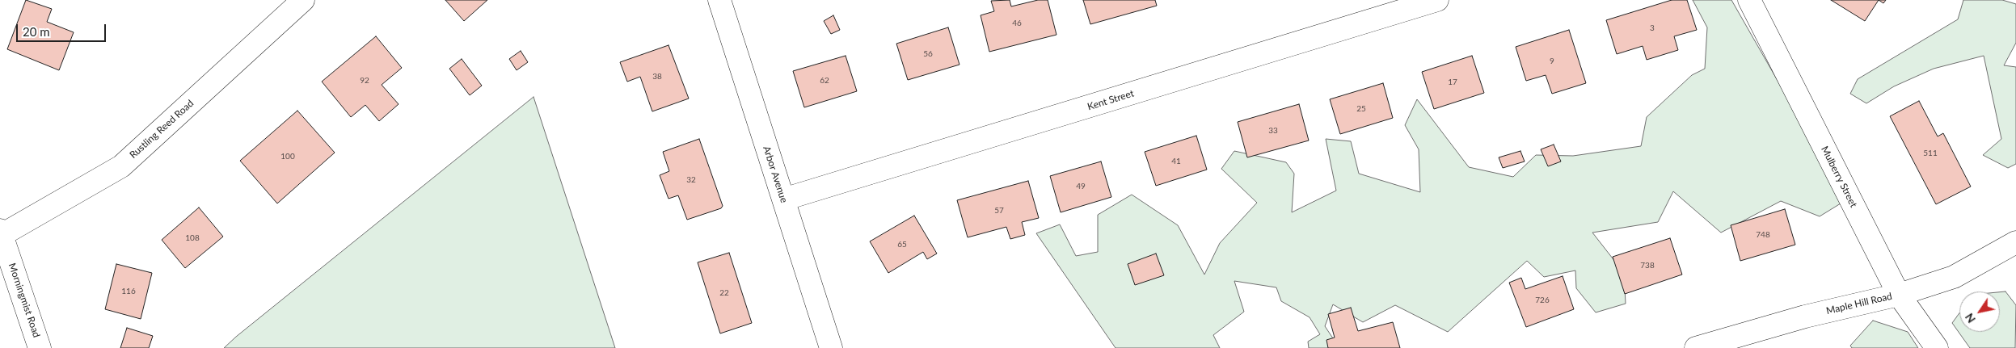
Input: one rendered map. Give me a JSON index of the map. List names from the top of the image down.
{
  "streets": {
    "street": [
      "Kent Street",
      "Rustling Reed Road",
      "Arbor Avenue",
      "Mulberry Street",
      "Morningmist Road",
      "Maple Hill Road"
    ]
  },
  "crossings": [
    ["Kent Street", "Arbor Avenue"],
    ["Rustling Reed Road", "Morningmist Road"],
    ["Mulberry Street", "Maple Hill Road"]
  ],
  "house_numbers": [
    "46",
    "3",
    "56",
    "9",
    "38",
    "92",
    "62",
    "17",
    "25",
    "33",
    "511",
    "100",
    "41",
    "32",
    "49",
    "57",
    "748",
    "108",
    "65",
    "738",
    "116",
    "22",
    "726"
  ],
  "scale_bar": "20 m",
  "north": "bottom left"
}
